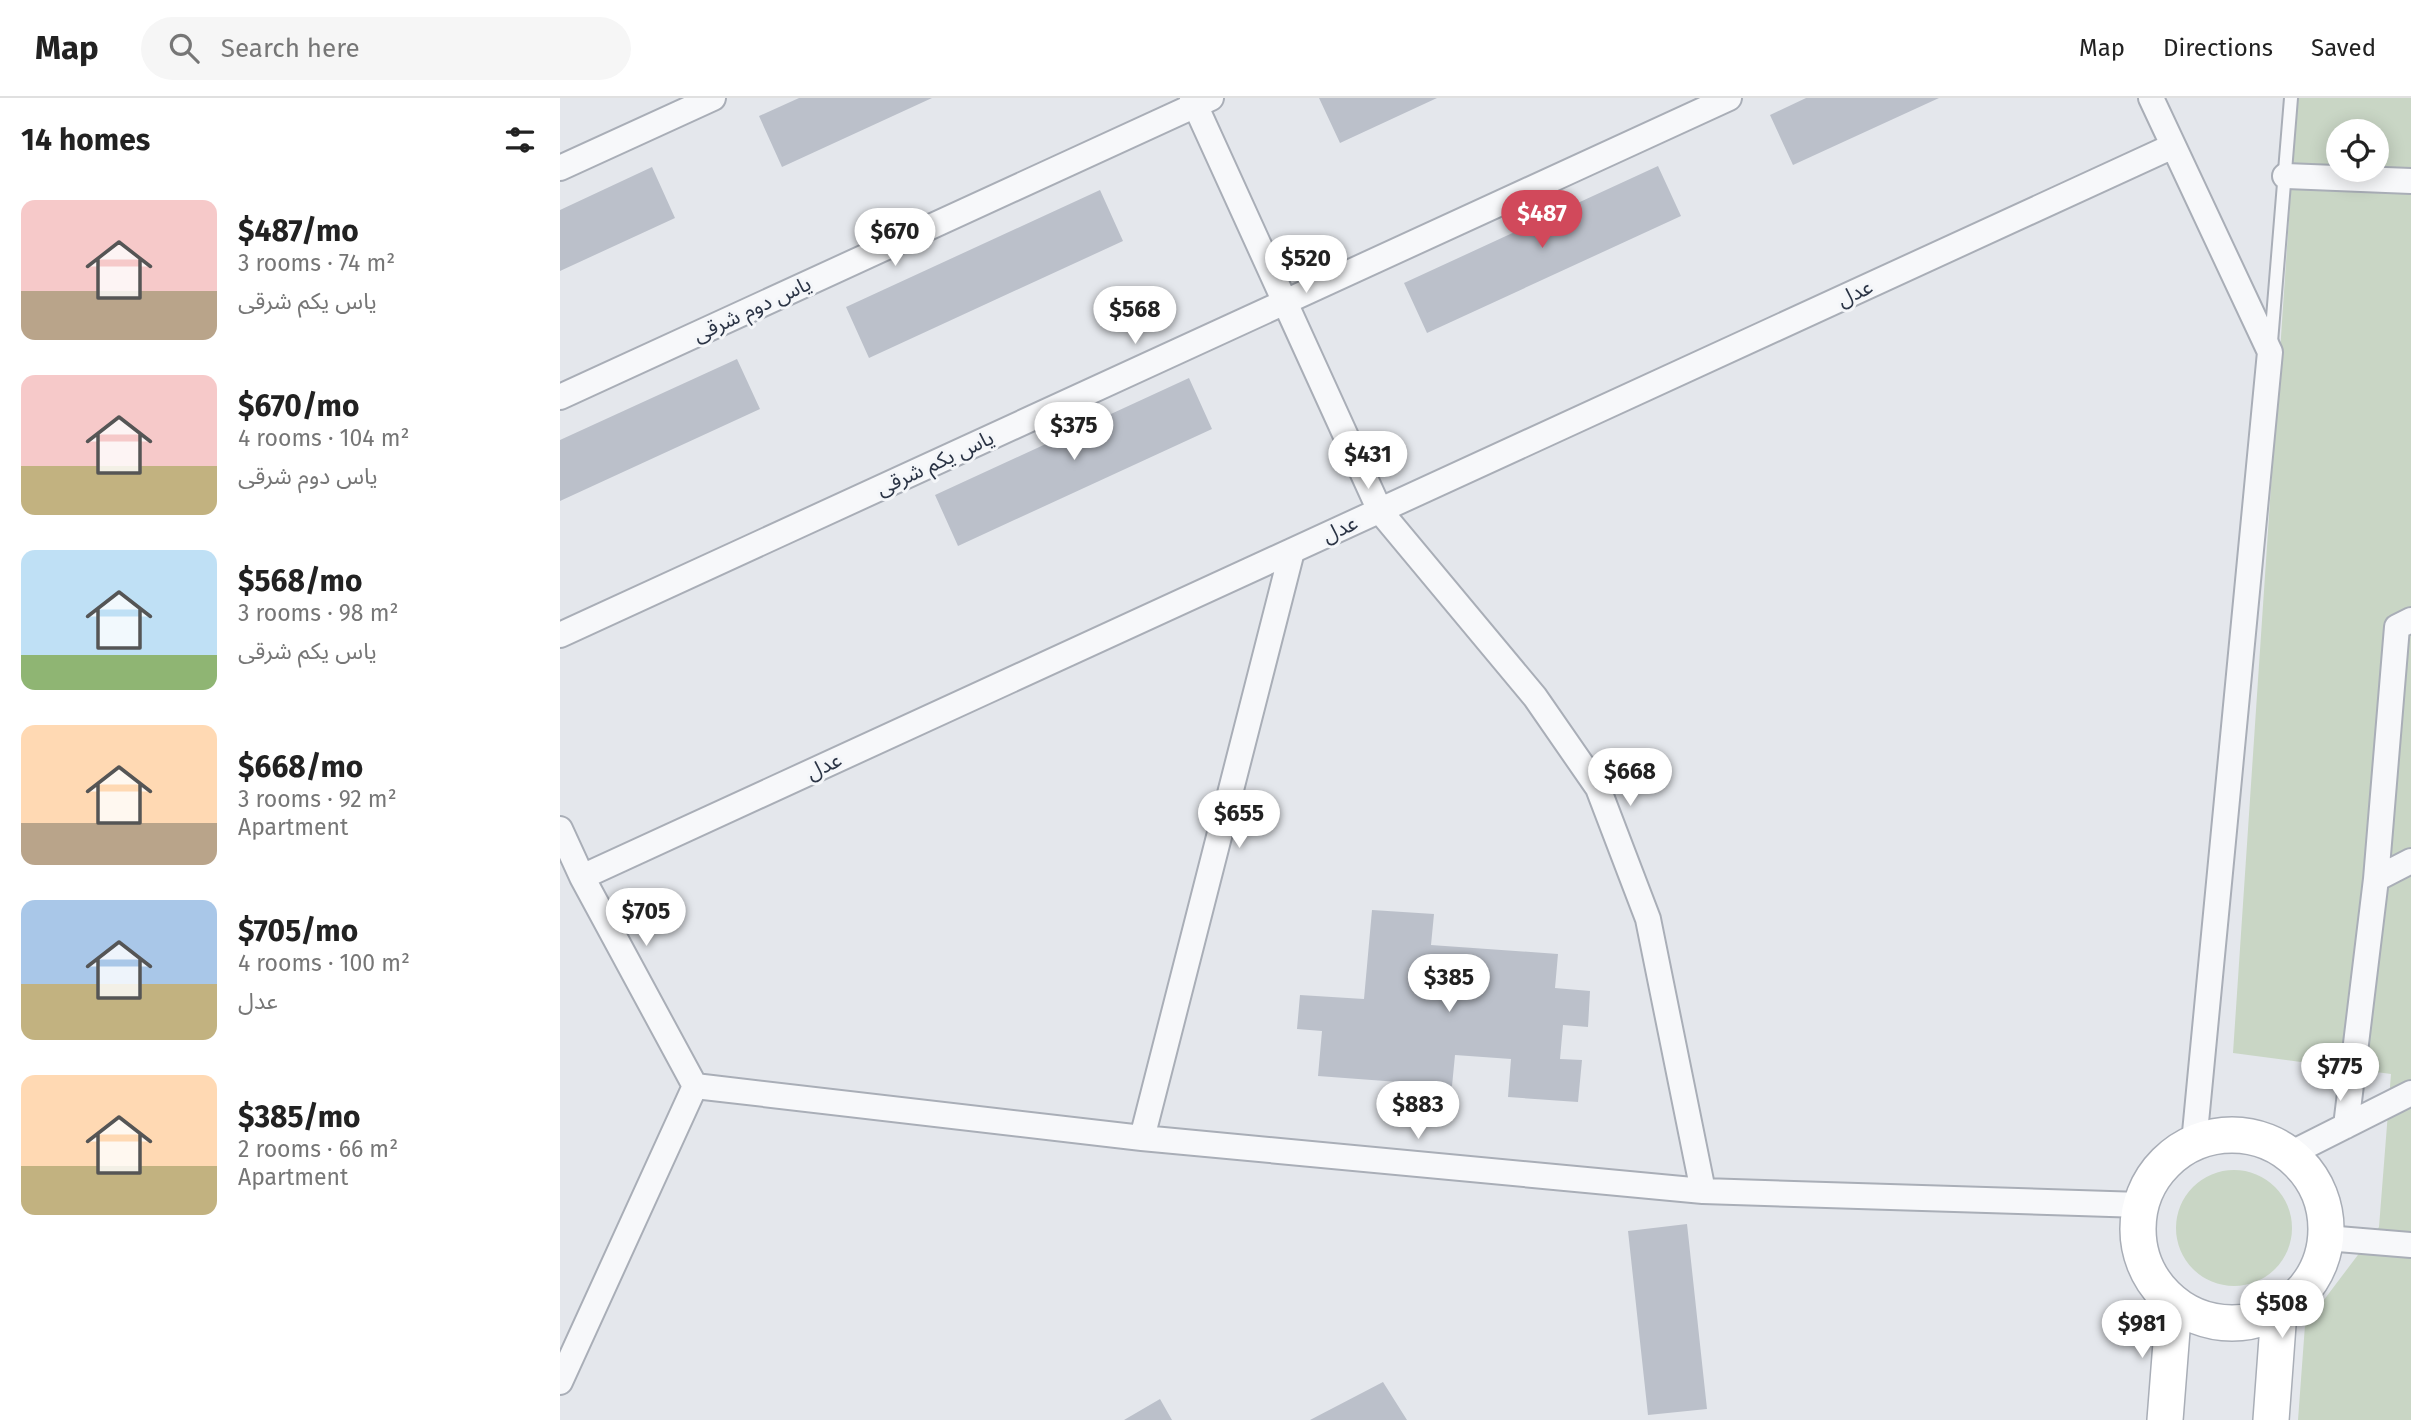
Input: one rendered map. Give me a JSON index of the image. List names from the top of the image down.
{
  "streets": {
    "street": ["عدل", "یاس دوم شرقی", "یاس یکم شرقی"]
  },
  "page": {
    "header": "Map",
    "search": "Search here",
    "nav": ["Map", "Directions", "Saved"],
    "heading": "14 homes",
    "list": [
      {
        "name": "$487/mo",
        "note": "3 rooms · 74 m² · یاس یکم شرقی"
      },
      {
        "name": "$670/mo",
        "note": "4 rooms · 104 m² · یاس دوم شرقی"
      },
      {
        "name": "$568/mo",
        "note": "3 rooms · 98 m² · یاس یکم شرقی"
      },
      {
        "name": "$668/mo",
        "note": "3 rooms · 92 m² · Apartment"
      },
      {
        "name": "$705/mo",
        "note": "4 rooms · 100 m² · عدل"
      },
      {
        "name": "$385/mo",
        "note": "2 rooms · 66 m² · Apartment"
      }
    ],
    "price": [
      "$487",
      "$670",
      "$520",
      "$568",
      "$375",
      "$431",
      "$668",
      "$655",
      "$705",
      "$385",
      "$775",
      "$883",
      "$508",
      "$981"
    ]
  }
}
